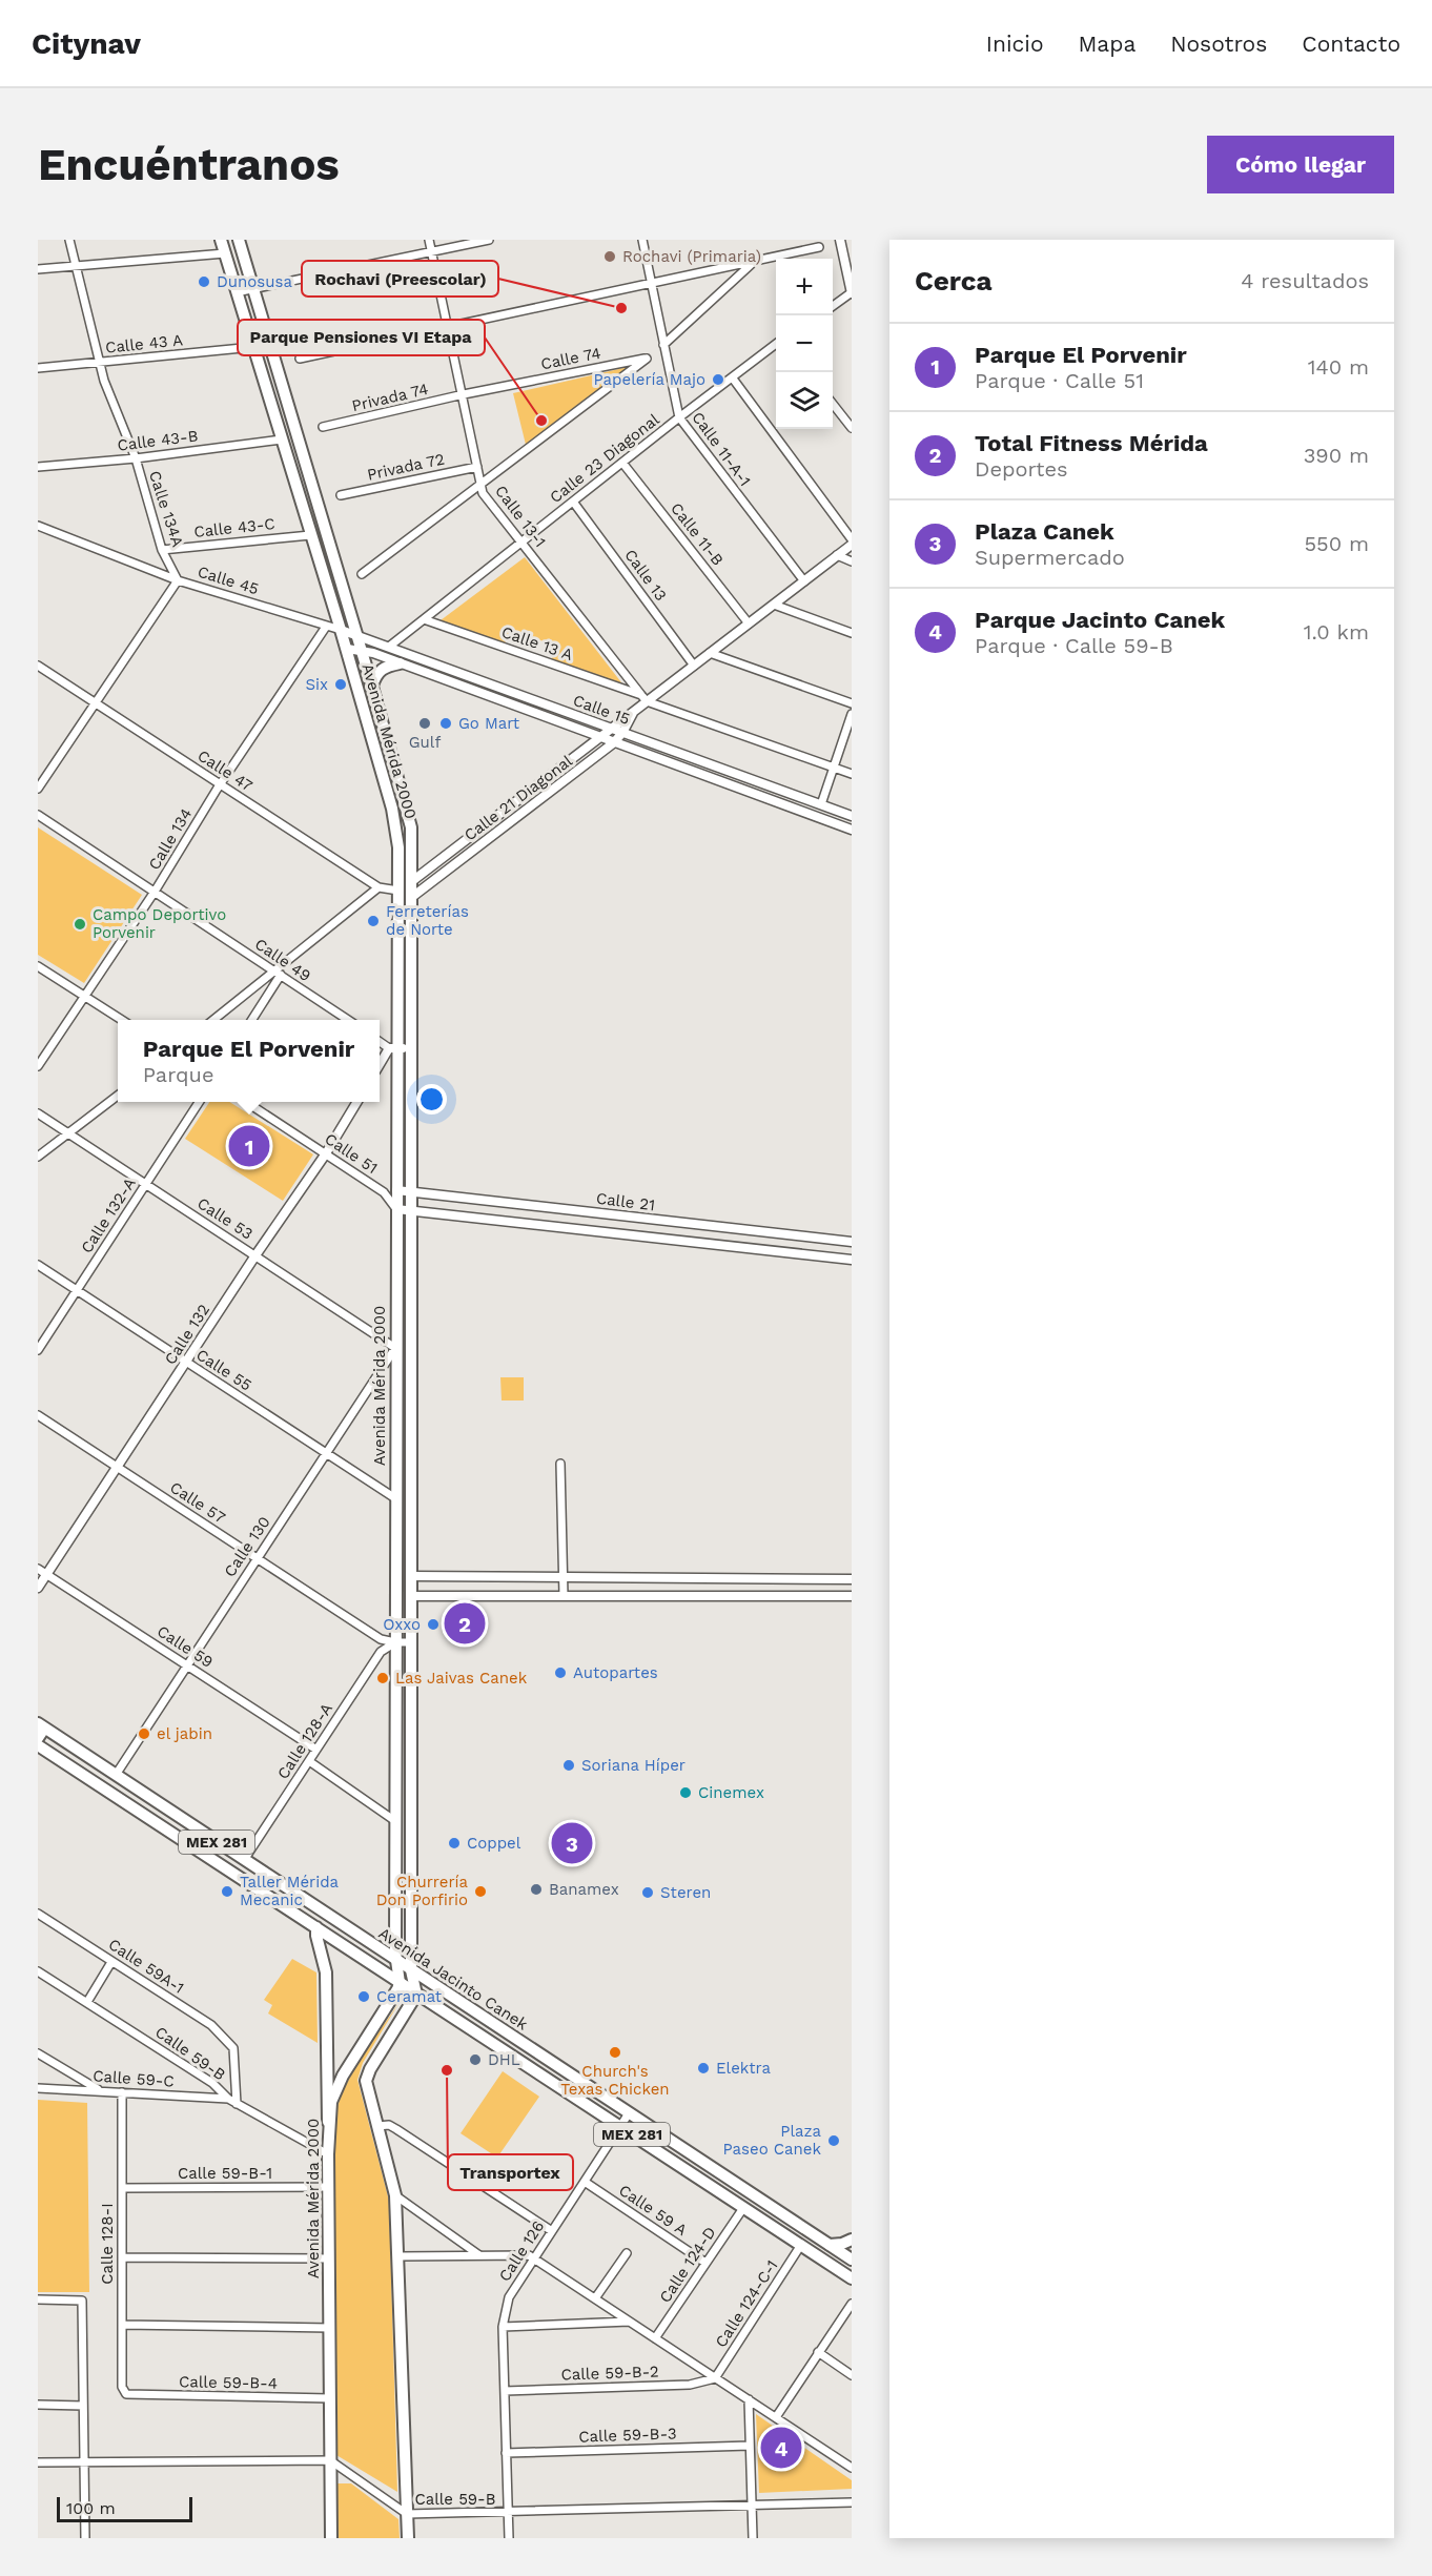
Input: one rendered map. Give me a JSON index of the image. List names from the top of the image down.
{
  "streets": {
    "main road": ["Avenida Mérida 2000", "MEX 281", "Avenida Jacinto Canek"],
    "street": [
      "Calle 43 A",
      "Calle 74",
      "Privada 74",
      "Calle 43-B",
      "Calle 11-A-1",
      "Calle 23 Diagonal",
      "Privada 72",
      "Calle 134A",
      "Calle 13-1",
      "Calle 43-C",
      "Calle 11-B",
      "Calle 13",
      "Calle 45",
      "Calle 13 A",
      "Calle 15",
      "Calle 47",
      "Calle 21 Diagonal",
      "Calle 134",
      "Calle 49",
      "Calle 51",
      "Calle 21",
      "Calle 132-A",
      "Calle 53",
      "Calle 132",
      "Calle 55",
      "Calle 57",
      "Calle 130",
      "Calle 59",
      "Calle 128-A",
      "Calle 59A-1",
      "Calle 59-B",
      "Calle 59-C",
      "Calle 59-B-1",
      "Calle 59 A",
      "Calle 128-I",
      "Calle 126",
      "Calle 124-D",
      "Calle 124-C-1",
      "Calle 59-B-2",
      "Calle 59-B-4",
      "Calle 59-B-3"
    ]
  },
  "crossings": [
    ["Calle 43 A", "Calle 134A"],
    ["Calle 43 A", "Avenida Mérida 2000"],
    ["Calle 74", "Privada 74"],
    ["Calle 74", "Calle 13-1"],
    ["Privada 74", "Calle 13-1"],
    ["Calle 43-B", "Calle 134A"],
    ["Calle 43-B", "Avenida Mérida 2000"],
    ["Calle 11-A-1", "Calle 23 Diagonal"],
    ["Calle 11-A-1", "Calle 21 Diagonal"],
    ["Calle 23 Diagonal", "Calle 13-1"],
    ["Calle 23 Diagonal", "Calle 11-B"],
    ["Calle 23 Diagonal", "Calle 13"],
    ["Calle 23 Diagonal", "Calle 13 A"],
    ["Calle 23 Diagonal", "Calle 15"],
    ["Privada 72", "Calle 13-1"],
    ["Calle 134A", "Calle 43-C"],
    ["Calle 134A", "Calle 45"],
    ["Calle 13-1", "Calle 13 A"],
    ["Calle 13-1", "Calle 21 Diagonal"],
    ["Calle 43-C", "Avenida Mérida 2000"],
    ["Calle 11-B", "Calle 21 Diagonal"],
    ["Calle 13", "Calle 21 Diagonal"],
    ["Calle 45", "Calle 15"],
    ["Calle 45", "Avenida Mérida 2000"],
    ["Calle 45", "Calle 134"],
    ["Calle 13 A", "Calle 21 Diagonal"],
    ["Calle 15", "Avenida Mérida 2000"],
    ["Calle 15", "Calle 21 Diagonal"],
    ["Avenida Mérida 2000", "Calle 47"],
    ["Avenida Mérida 2000", "Calle 21 Diagonal"],
    ["Avenida Mérida 2000", "Calle 51"],
    ["Avenida Mérida 2000", "Calle 21"],
    ["Avenida Mérida 2000", "Calle 53"],
    ["Avenida Mérida 2000", "Calle 55"],
    ["Avenida Mérida 2000", "Calle 57"],
    ["Avenida Mérida 2000", "Calle 130"],
    ["Avenida Mérida 2000", "Calle 128-A"],
    ["Avenida Mérida 2000", "Avenida Jacinto Canek"],
    ["Avenida Mérida 2000", "Calle 59-B"],
    ["Avenida Mérida 2000", "Calle 59-B-1"],
    ["Avenida Mérida 2000", "Calle 59-B-4"],
    ["Calle 47", "Calle 134"],
    ["Calle 134", "Calle 49"],
    ["Calle 51", "Calle 21"],
    ["Calle 51", "Calle 132"],
    ["Calle 132-A", "Calle 53"],
    ["Calle 132-A", "Calle 55"],
    ["Calle 53", "Calle 132"],
    ["Calle 53", "Calle 130"],
    ["Calle 132", "Calle 55"],
    ["Calle 132", "Calle 57"],
    ["Calle 132", "Calle 59"],
    ["Calle 55", "Calle 130"],
    ["Calle 57", "Calle 130"],
    ["Calle 57", "Calle 128-A"],
    ["Calle 130", "Calle 59"],
    ["Calle 130", "Avenida Jacinto Canek"],
    ["Calle 59", "Calle 128-A"],
    ["Calle 128-A", "Avenida Jacinto Canek"],
    ["Calle 59A-1", "Calle 59-B"],
    ["Avenida Jacinto Canek", "Calle 126"],
    ["Avenida Jacinto Canek", "Calle 124-D"],
    ["Avenida Jacinto Canek", "Calle 124-C-1"],
    ["Calle 59-B", "Calle 59-C"],
    ["Calle 59-B", "Calle 126"],
    ["Calle 59-C", "Calle 128-I"],
    ["Calle 59-B-1", "Calle 128-I"],
    ["Calle 59 A", "Calle 126"],
    ["Calle 59 A", "Calle 124-D"],
    ["Calle 128-I", "Calle 59-B-4"],
    ["Calle 126", "Calle 59-B-2"],
    ["Calle 126", "Calle 59-B-3"],
    ["Calle 124-C-1", "Calle 59-B-2"]
  ],
  "places": [
    "Rochavi (Primaria)",
    "Dunosusa",
    "Rochavi (Preescolar)",
    "Papelería Majo",
    "Parque Pensiones VI Etapa",
    "Six",
    "Gulf",
    "Go Mart",
    "Ferreterías de Norte",
    "Campo Deportivo Porvenir",
    "Oxxo",
    "Autopartes",
    "Las Jaivas Canek",
    "el jabin",
    "Soriana Híper",
    "Cinemex",
    "Coppel",
    "Banamex",
    "Taller Mérida Mecanic",
    "Churrería Don Porfirio",
    "Steren",
    "Ceramat",
    "Church's Texas Chicken",
    "DHL",
    "Elektra",
    "Transportex",
    "Plaza Paseo Canek"
  ],
  "scale_bar": "100 m",
  "page": {
    "header": "Citynav",
    "nav": [
      "Inicio",
      "Mapa",
      "Nosotros",
      "Contacto"
    ],
    "buttons": "Cómo llegar",
    "title": "Encuéntranos",
    "heading": ["Cerca", "4 resultados"],
    "map_buttons": ["+", "−"],
    "list": [
      {
        "mark": "1",
        "name": "Parque El Porvenir",
        "note": "Parque · Calle 51",
        "value": "140 m"
      },
      {
        "mark": "2",
        "name": "Total Fitness Mérida",
        "note": "Deportes",
        "value": "390 m"
      },
      {
        "mark": "3",
        "name": "Plaza Canek",
        "note": "Supermercado",
        "value": "550 m"
      },
      {
        "mark": "4",
        "name": "Parque Jacinto Canek",
        "note": "Parque · Calle 59-B",
        "value": "1.0 km"
      }
    ],
    "popup": ["Parque El Porvenir", "Parque"],
    "pins": [
      "1",
      "2",
      "3",
      "4"
    ],
    "scale": "100 m"
  }
}
